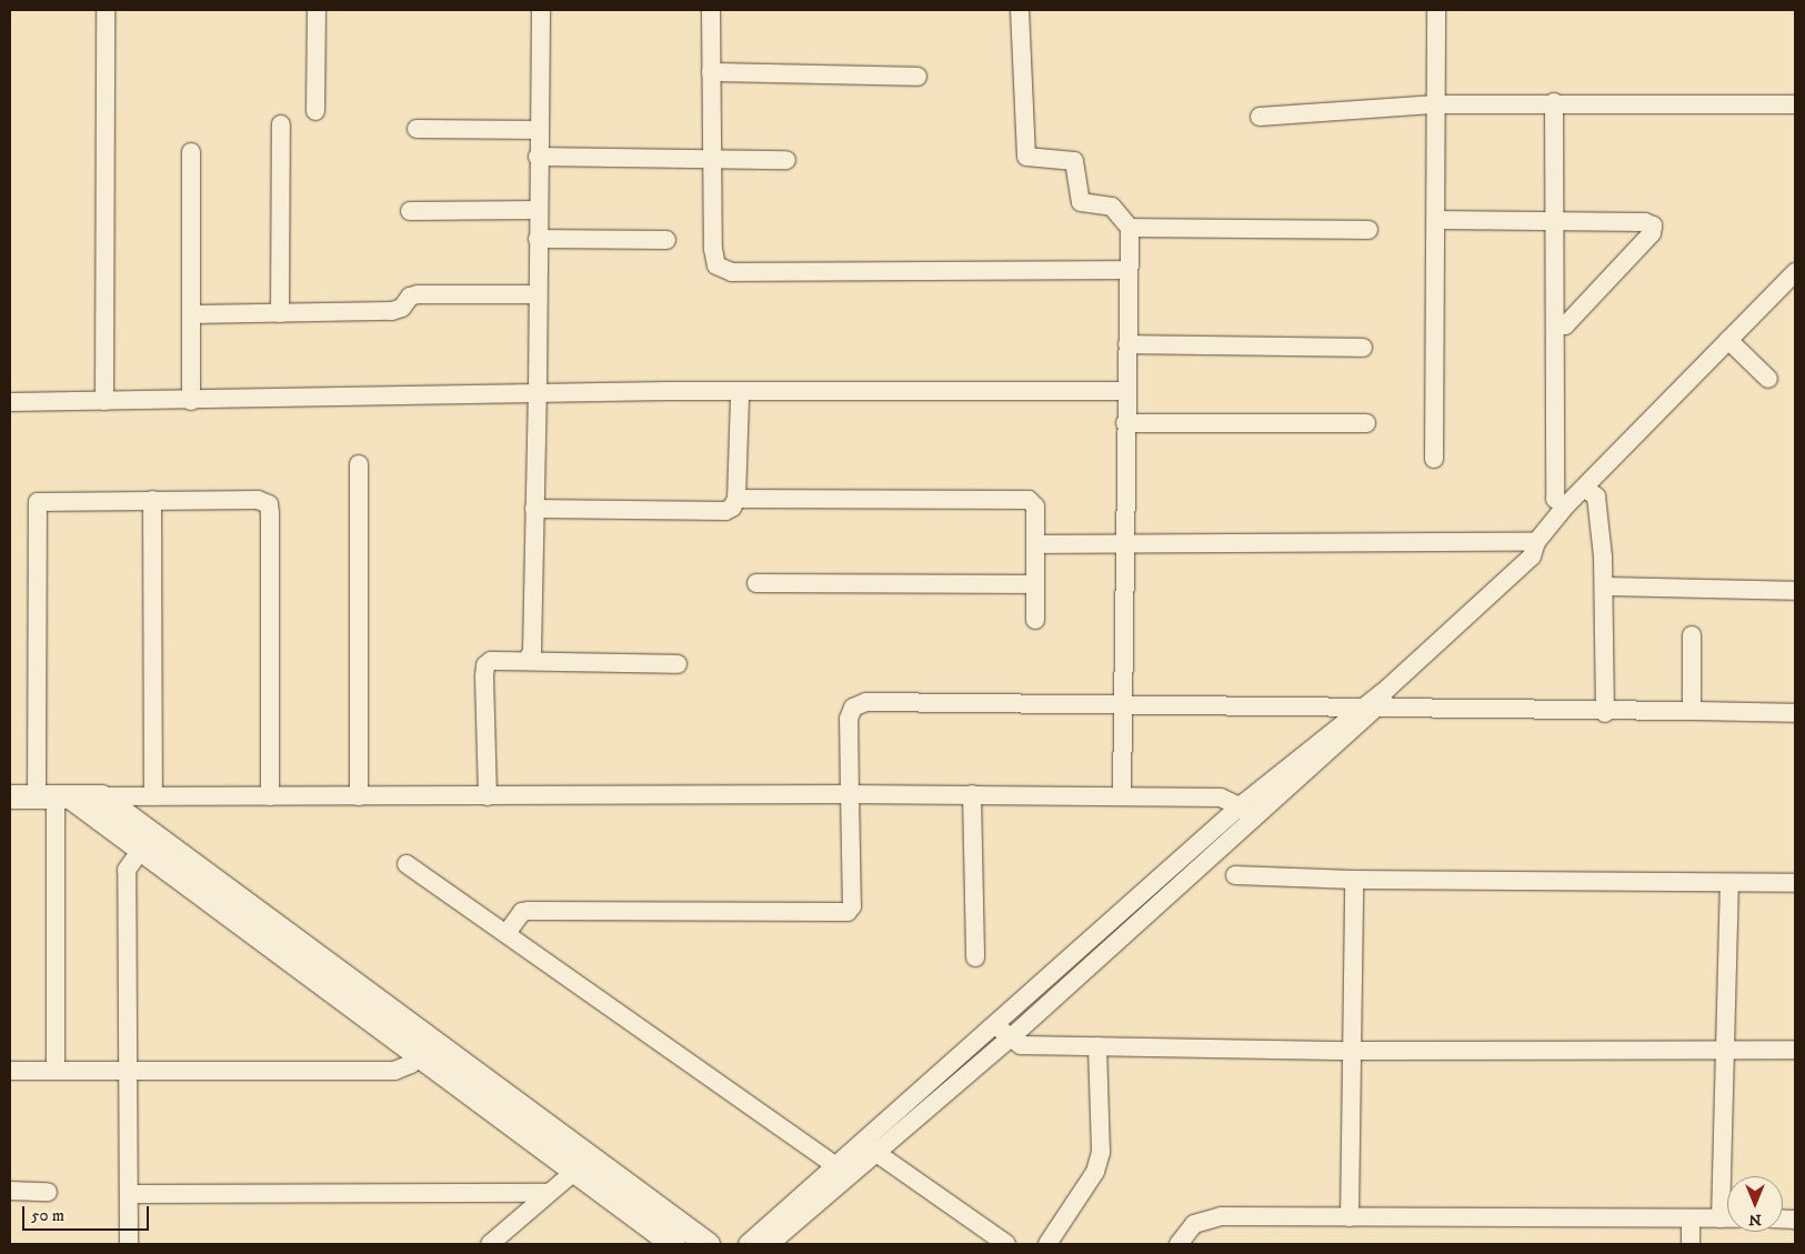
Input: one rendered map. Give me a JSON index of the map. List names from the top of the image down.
{
  "scale_bar": "50 m",
  "north": "bottom"
}
